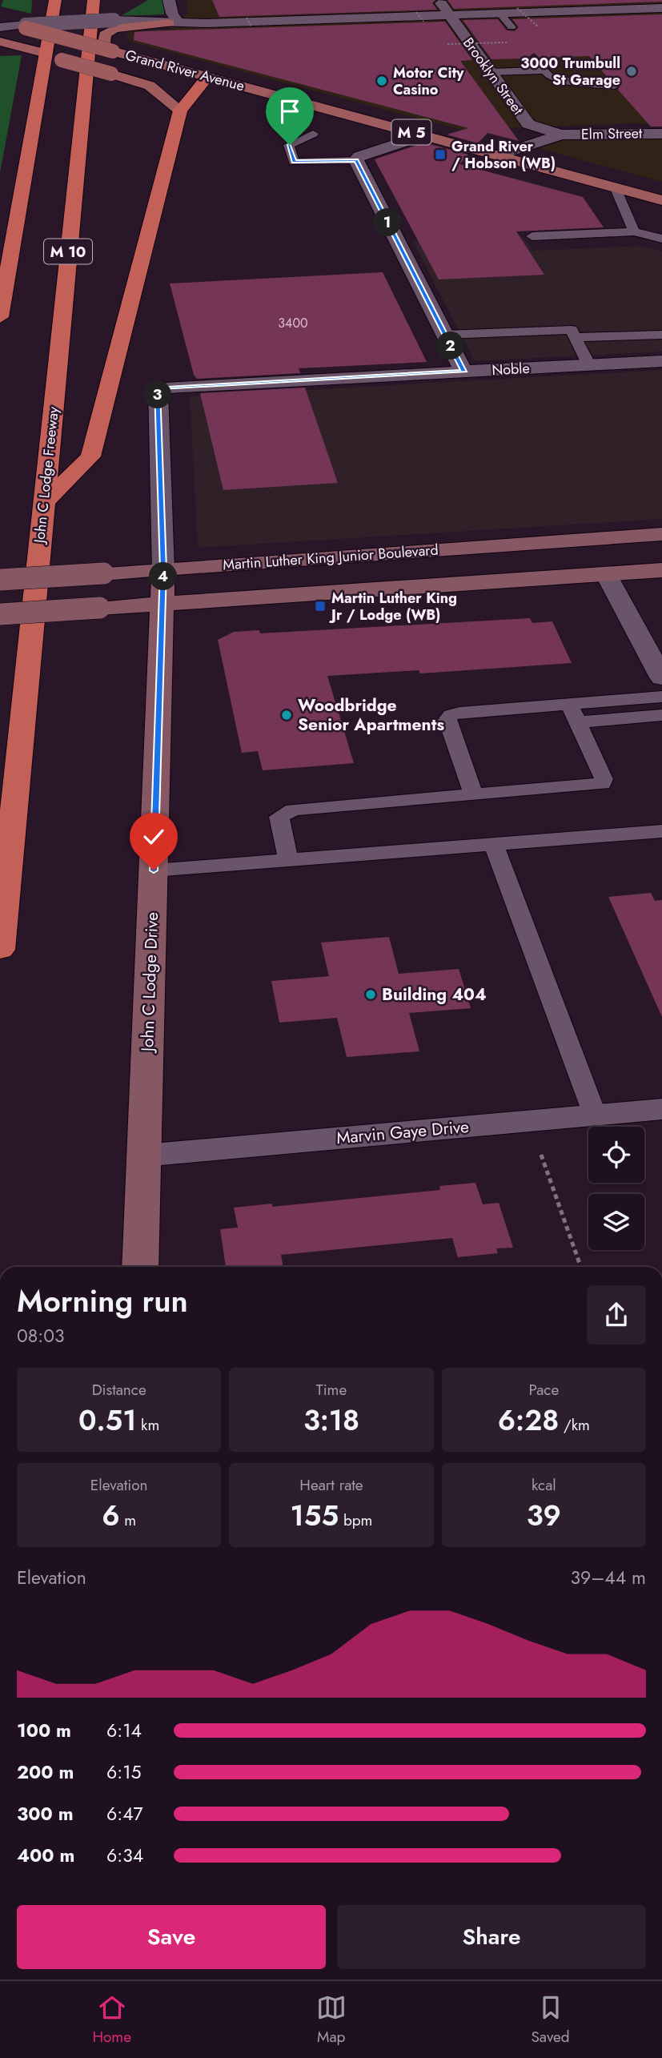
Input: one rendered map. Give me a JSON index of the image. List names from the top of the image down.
{
  "streets": {
    "highway": ["M 10", "John C Lodge Freeway"],
    "main road": [
      "Grand River Avenue",
      "M 5",
      "Martin Luther King Junior Boulevard",
      "John C Lodge Drive"
    ],
    "street": [
      "Brooklyn Street",
      "Elm Street",
      "Noble",
      "Marvin Gaye Drive"
    ]
  },
  "crossings": [
    ["Brooklyn Street", "Elm Street"],
    ["Noble", "John C Lodge Drive"],
    ["Martin Luther King Junior Boulevard", "John C Lodge Drive"],
    ["John C Lodge Drive", "Marvin Gaye Drive"]
  ],
  "places": {
    "other": [
      "3000 Trumbull St Garage",
      "Motor City Casino",
      "Woodbridge Senior Apartments",
      "Building 404"
    ],
    "transit": ["Grand River / Hobson (WB)", "Martin Luther King Jr / Lodge (WB)"]
  },
  "house_numbers": ["3400"],
  "page": {
    "pins": [
      "1",
      "2",
      "3",
      "4"
    ],
    "heading": ["Morning run", "08:03"],
    "stats": [
      ["Distance", "0.51 km"],
      ["Time", "3:18"],
      ["Pace", "6:28 /km"],
      ["Elevation", "6 m"],
      ["Heart rate", "155 bpm"],
      ["kcal", "39"]
    ],
    "chart": ["Elevation", "39–44 m"],
    "list": [
      {
        "name": "100 m",
        "note": "6:14"
      },
      {
        "name": "200 m",
        "note": "6:15"
      },
      {
        "name": "300 m",
        "note": "6:47"
      },
      {
        "name": "400 m",
        "note": "6:34"
      }
    ],
    "buttons": ["Save", "Share"],
    "tabs": ["Home", "Map", "Saved"]
  }
}
